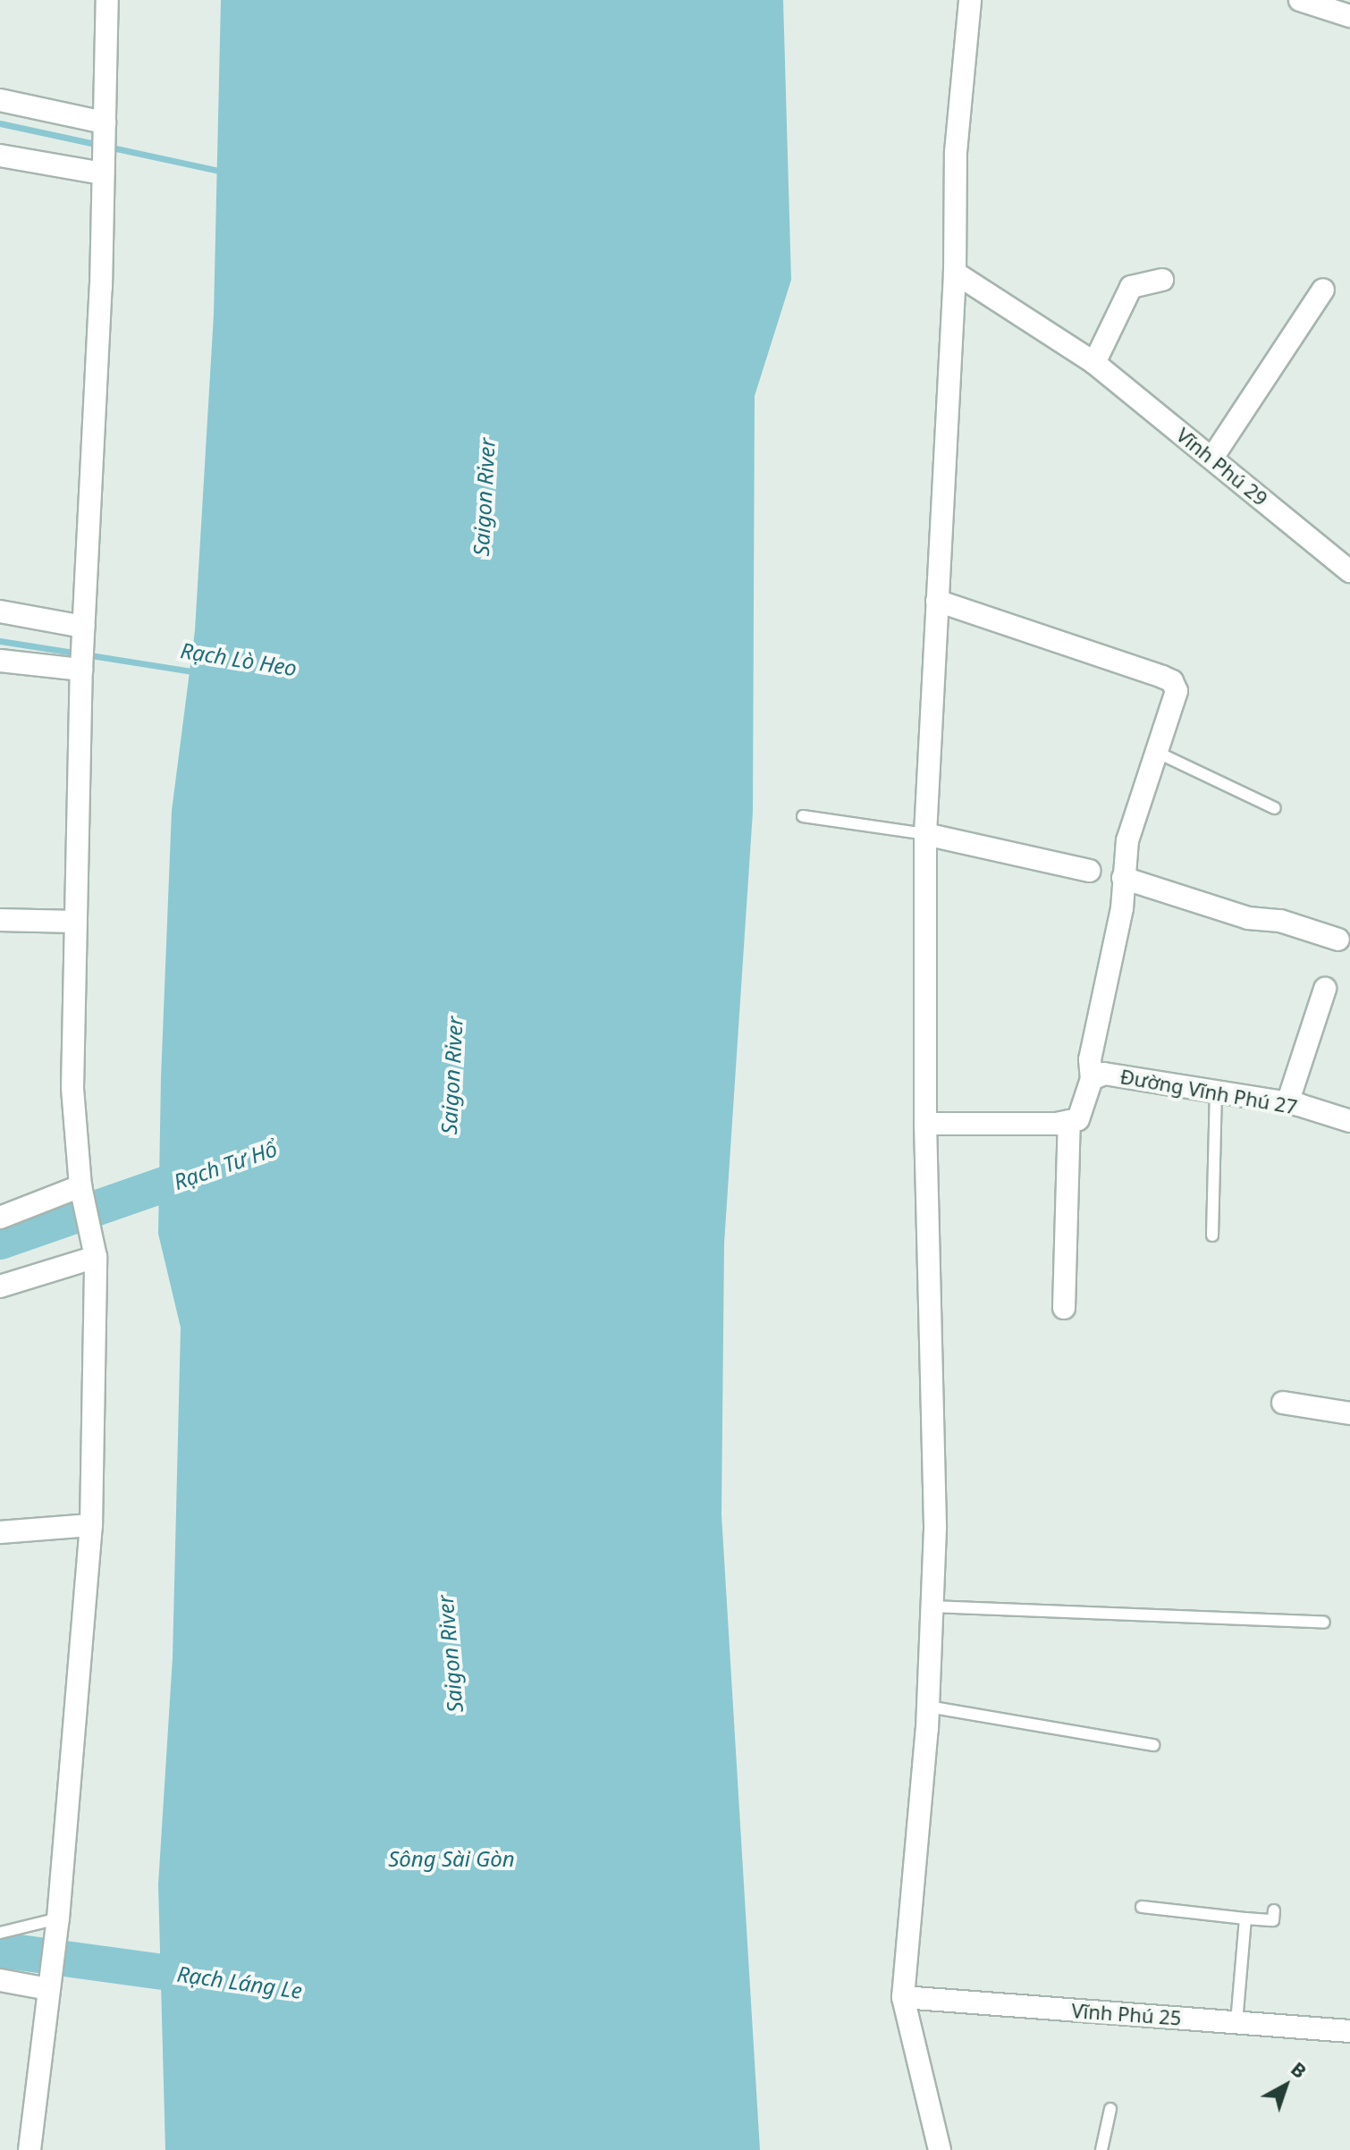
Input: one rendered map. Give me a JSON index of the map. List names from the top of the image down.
{
  "streets": {
    "street": ["Vĩnh Phú 29", "Đường Vĩnh Phú 27", "Vĩnh Phú 25"]
  },
  "water": [
    "Saigon River",
    "Rạch Lò Heo",
    "Rạch Tư Hổ",
    "Sông Sài Gòn",
    "Rạch Láng Le"
  ],
  "north": "top right"
}
